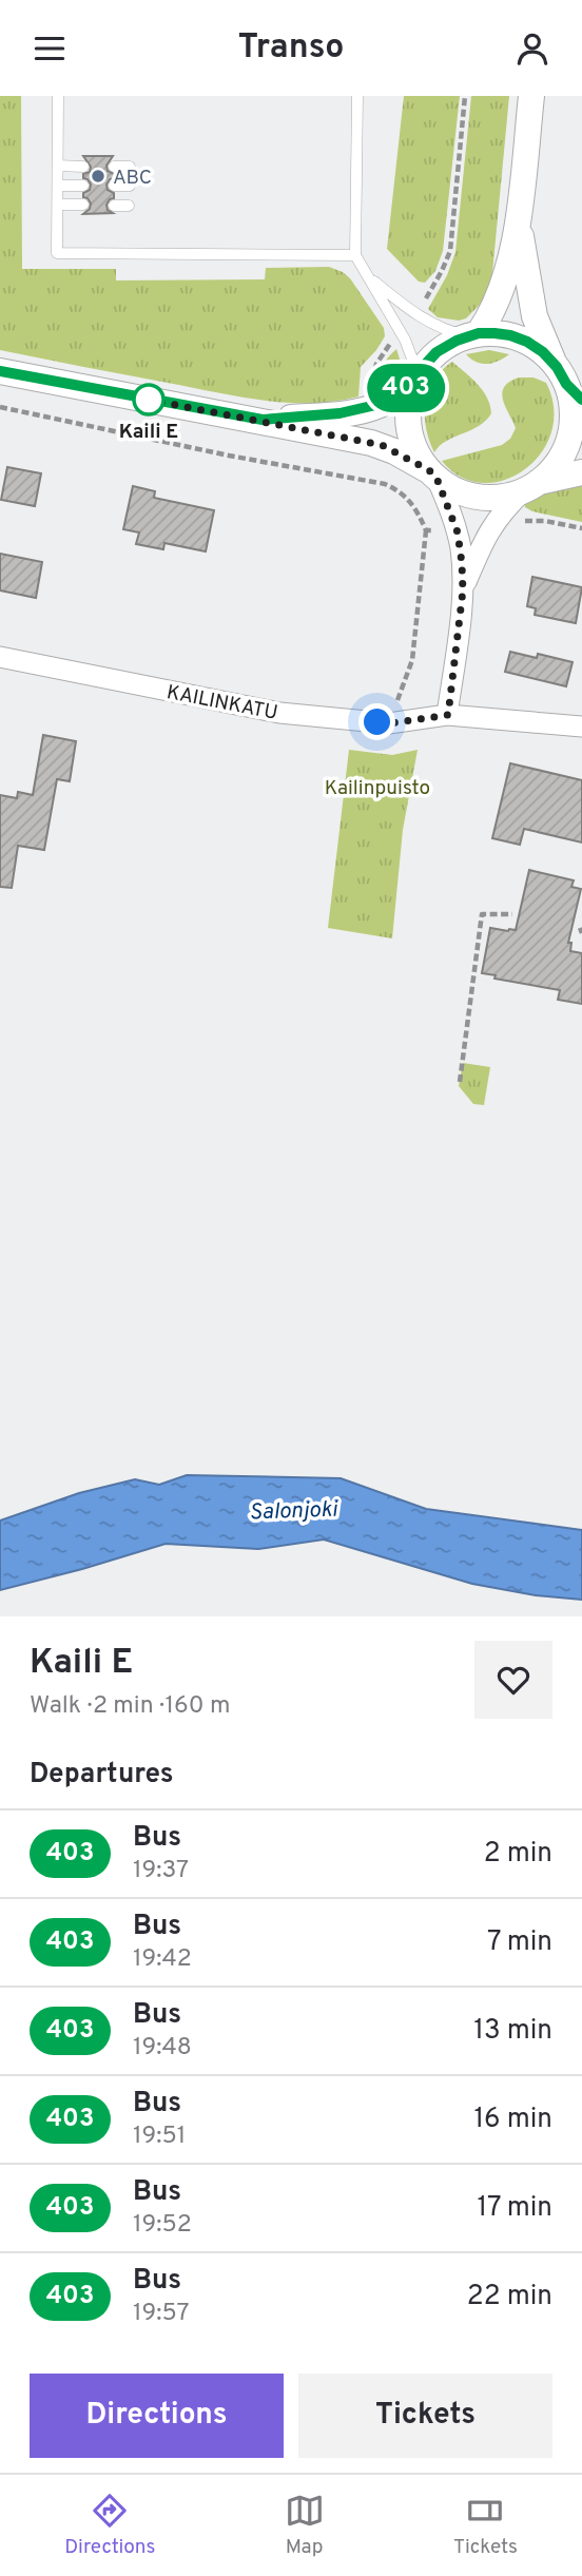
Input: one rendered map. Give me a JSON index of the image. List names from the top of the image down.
{
  "streets": {
    "street": ["KAILINKATU"]
  },
  "water": ["Salonjoki"],
  "parks": ["Kailinpuisto"],
  "places": ["ABC", "Kaili E"],
  "lines": ["bus line 403"],
  "page": {
    "header": "Transo",
    "on_map": "403",
    "heading": [
      ["Kaili E", "Walk · 2 min · 160 m"],
      "Departures"
    ],
    "list": [
      {
        "mark": "403",
        "name": "Bus",
        "note": "19:37",
        "value": "2 min"
      },
      {
        "mark": "403",
        "name": "Bus",
        "note": "19:42",
        "value": "7 min"
      },
      {
        "mark": "403",
        "name": "Bus",
        "note": "19:48",
        "value": "13 min"
      },
      {
        "mark": "403",
        "name": "Bus",
        "note": "19:51",
        "value": "16 min"
      },
      {
        "mark": "403",
        "name": "Bus",
        "note": "19:52",
        "value": "17 min"
      },
      {
        "mark": "403",
        "name": "Bus",
        "note": "19:57",
        "value": "22 min"
      }
    ],
    "buttons": ["Directions", "Tickets"],
    "tabs": ["Directions", "Map", "Tickets"]
  }
}
